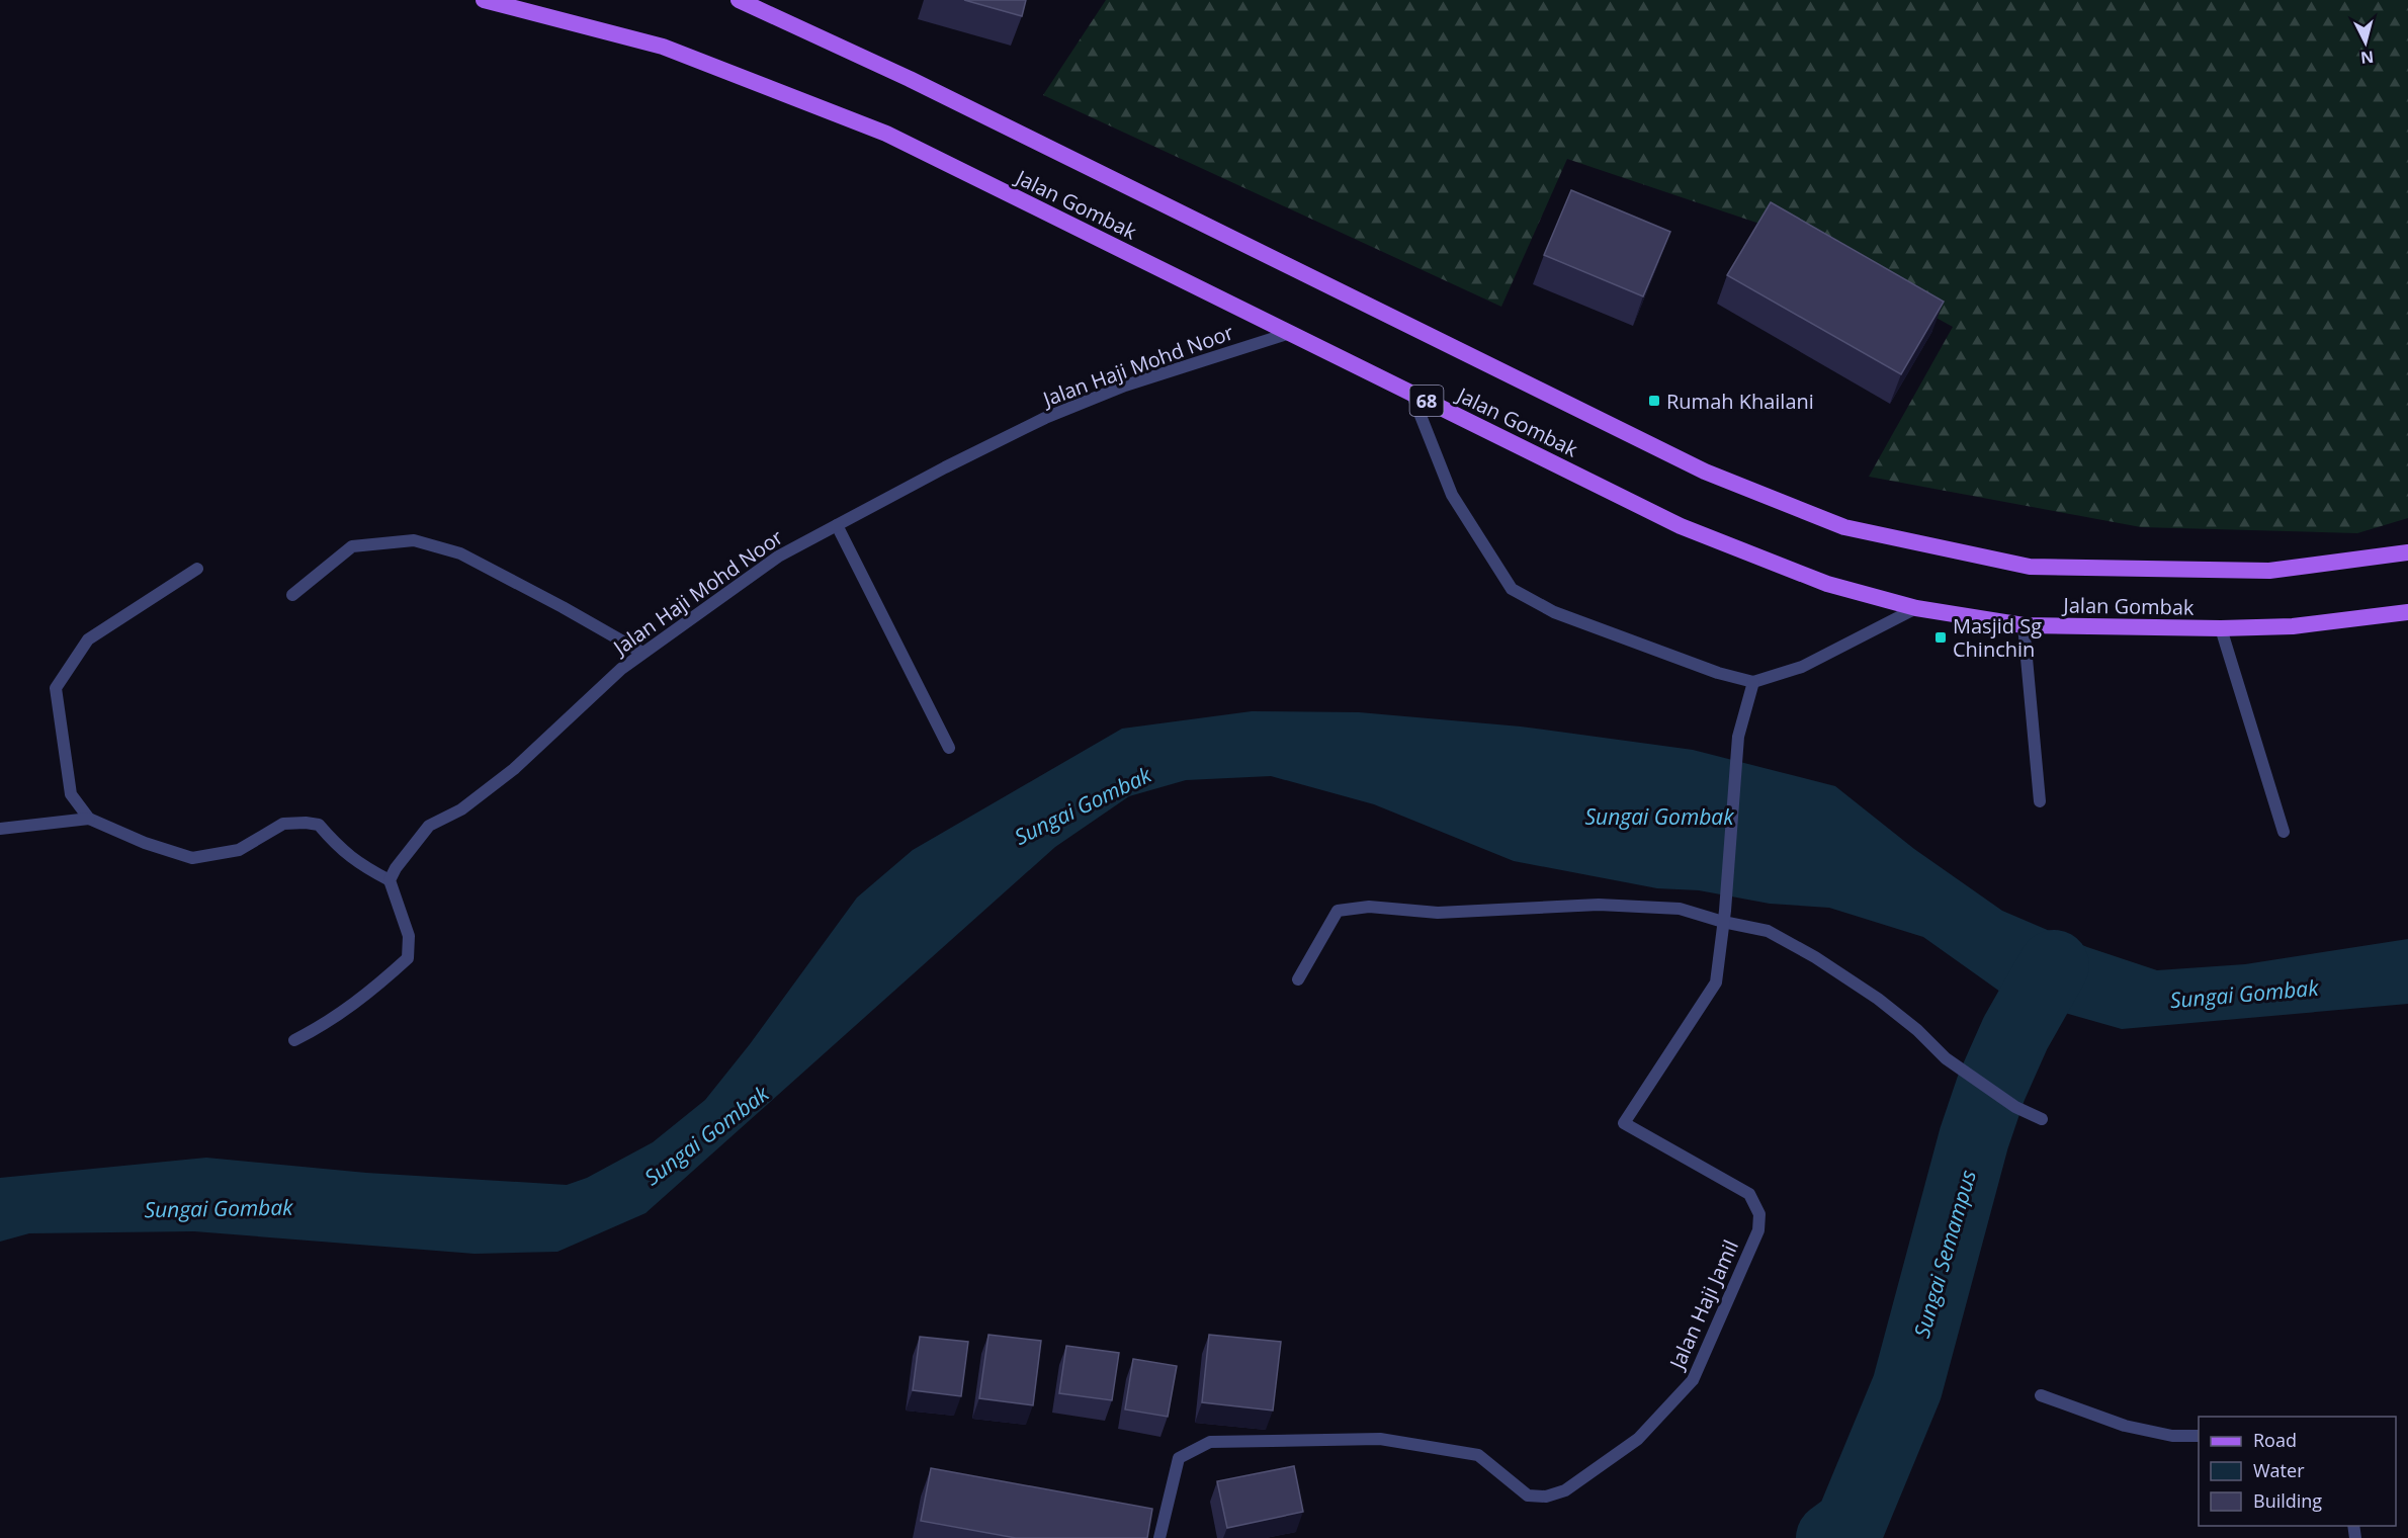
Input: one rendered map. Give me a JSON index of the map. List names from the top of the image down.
{
  "streets": {
    "main road": ["Jalan Gombak", "68"],
    "street": ["Jalan Haji Mohd Noor", "Jalan Haji Jamil"]
  },
  "crossings": [
    ["Jalan Gombak", "Jalan Haji Mohd Noor"]
  ],
  "water": ["Sungai Gombak", "Sungai Semampus"],
  "places": {
    "transit": ["Rumah Khailani", "Masjid Sg Chinchin"]
  },
  "legend": ["Road", "Water", "Building"],
  "north": "bottom"
}
